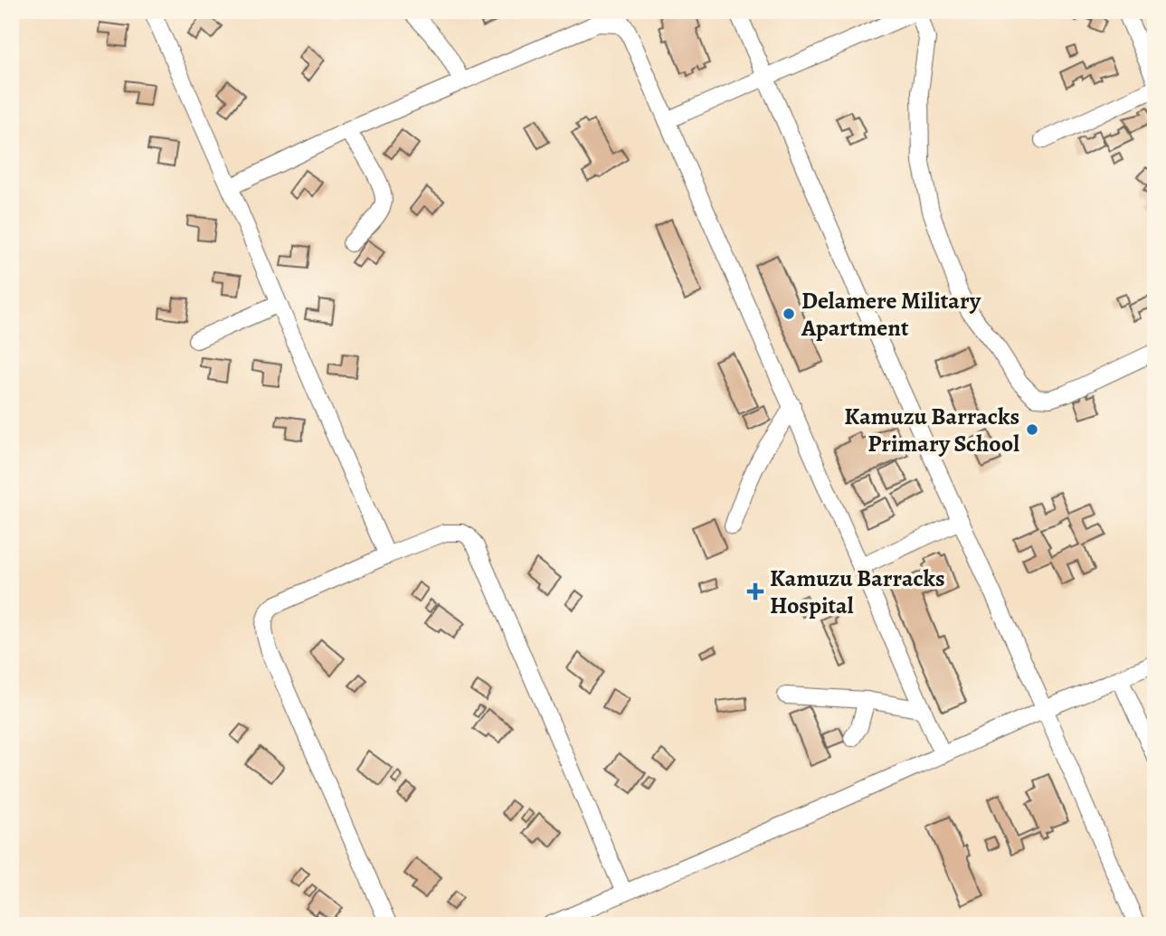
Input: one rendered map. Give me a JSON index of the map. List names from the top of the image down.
{
  "places": {
    "other": ["Delamere Military Apartment", "Kamuzu Barracks Primary School"],
    "health": ["Kamuzu Barracks Hospital"]
  }
}
